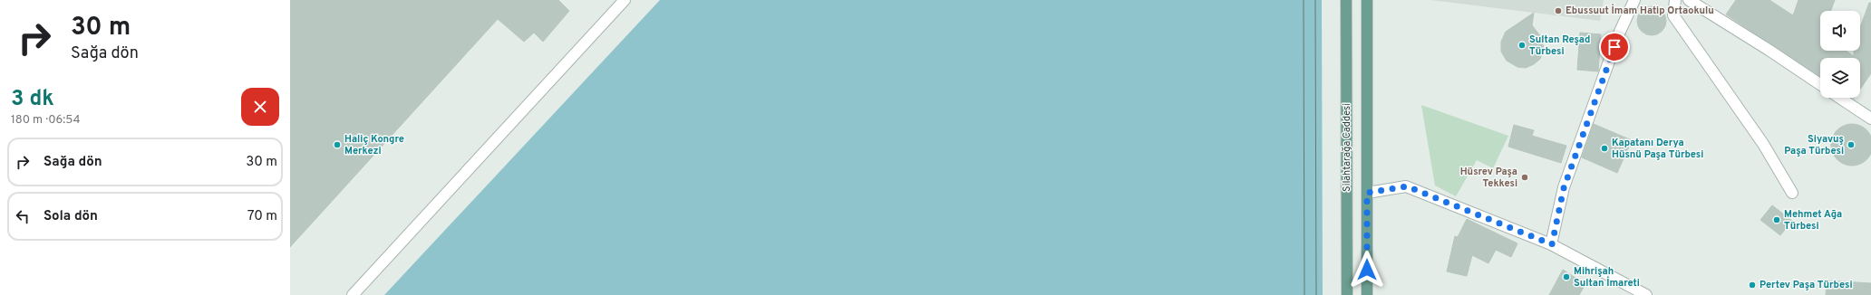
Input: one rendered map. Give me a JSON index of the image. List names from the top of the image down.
{
  "streets": {
    "main road": ["Silahtarağa Caddesi"]
  },
  "places": [
    "Ebussuut İmam Hatip Ortaokulu",
    "Sultan Reşad Türbesi",
    "Haliç Kongre Merkezi",
    "Siyavuş Paşa Türbesi",
    "Kapatanı Derya Hüsnü Paşa Türbesi",
    "Hüsrev Paşa Tekkesi",
    "Mehmet Ağa Türbesi",
    "Mihrişah Sultan İmareti",
    "Pertev Paşa Türbesi"
  ],
  "page": {
    "turn": ["30 m", "Sağa dön"],
    "heading": ["3 dk", "180 m · 06:54"],
    "list": [
      {
        "name": "Sağa dön",
        "value": "30 m"
      },
      {
        "name": "Sola dön",
        "value": "70 m"
      }
    ]
  }
}
